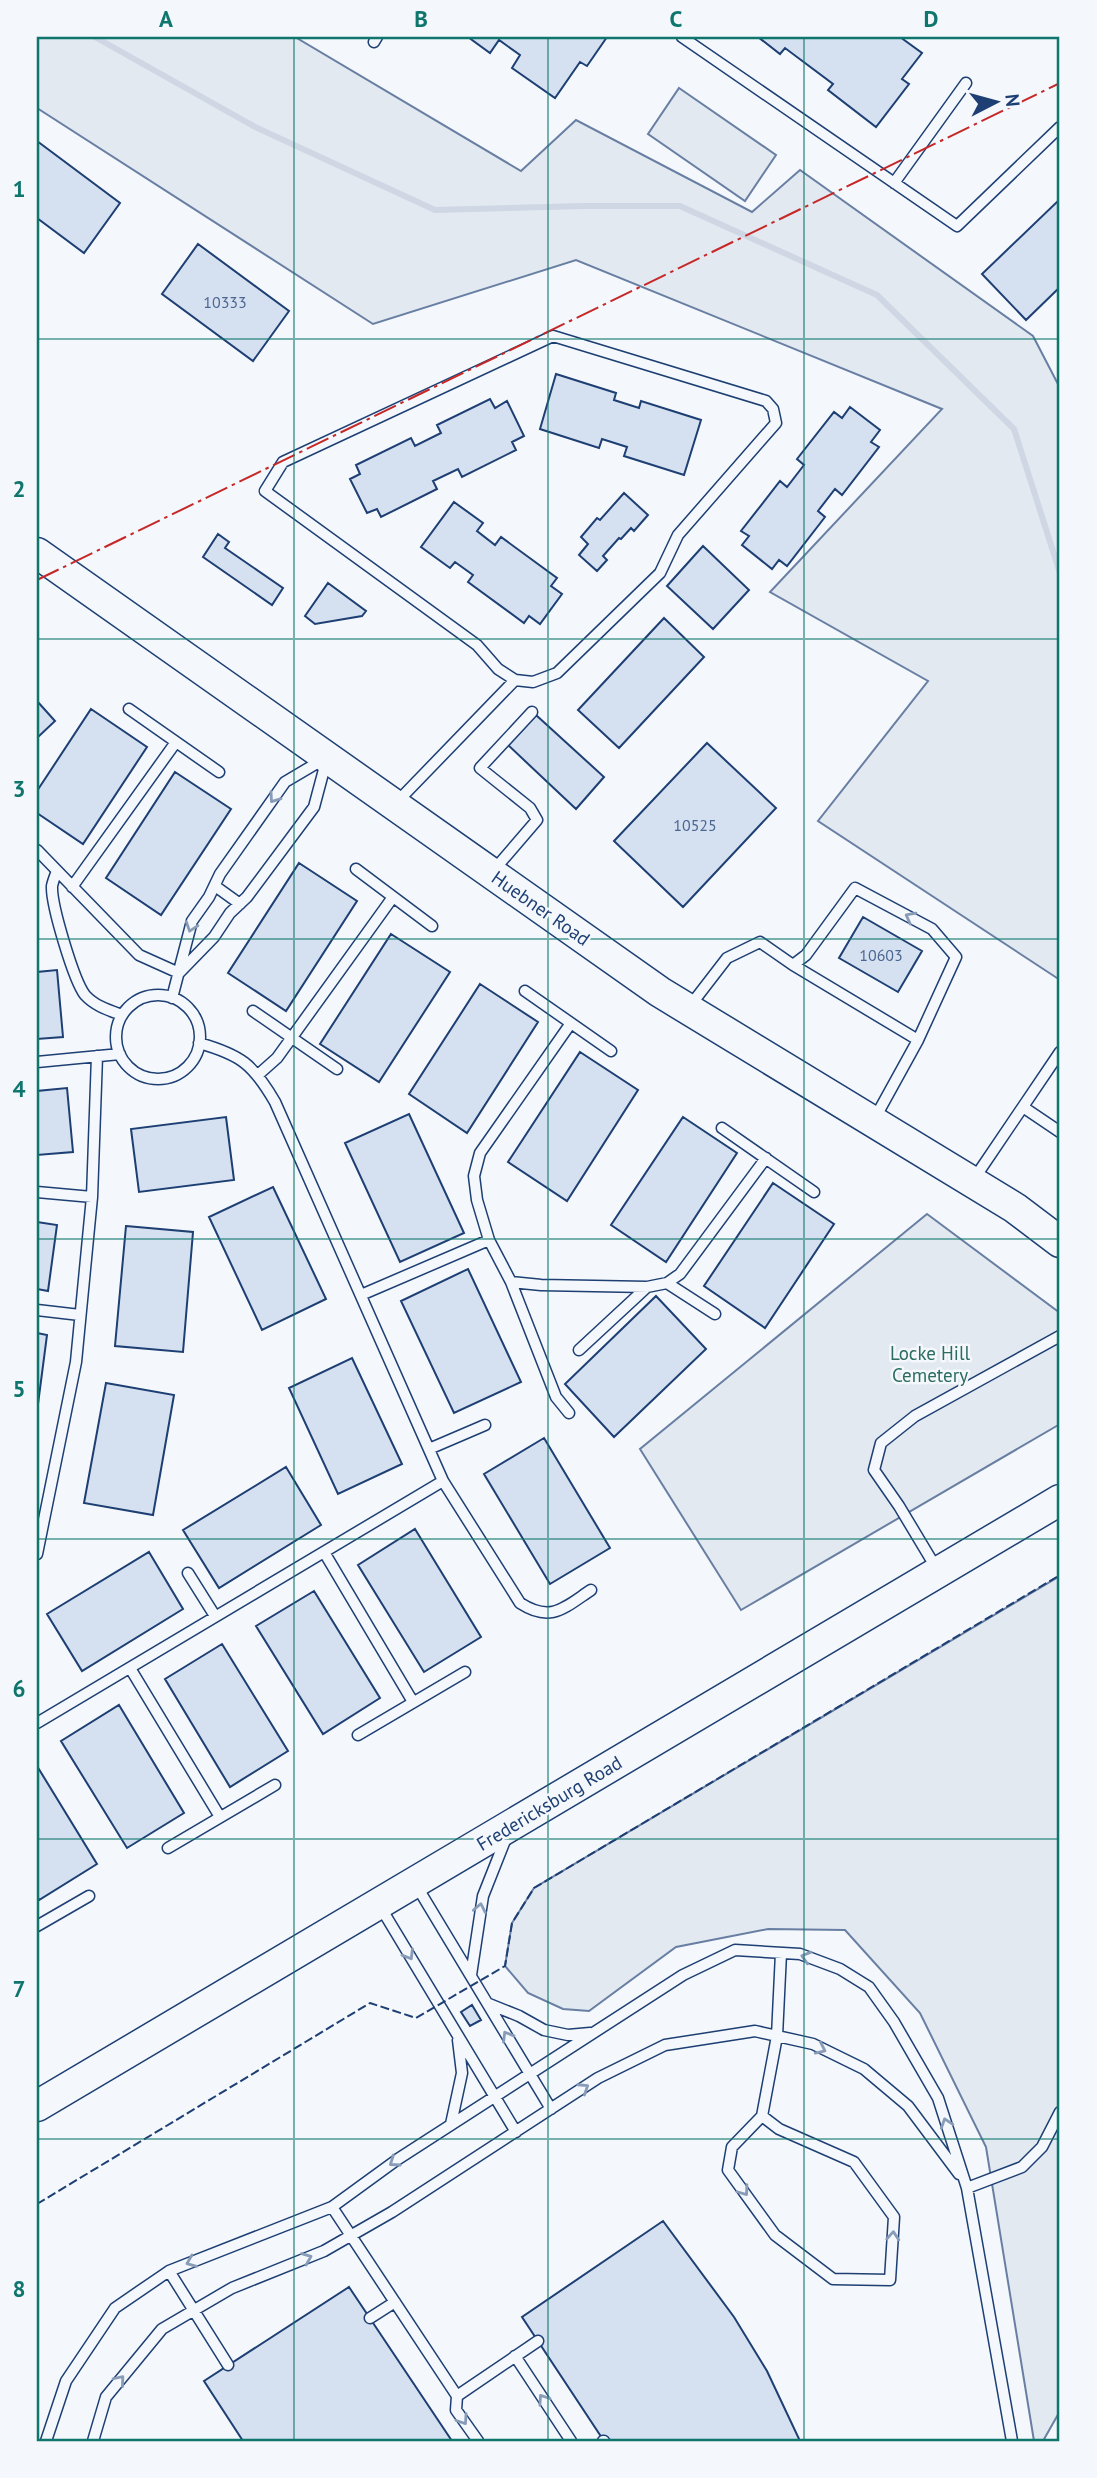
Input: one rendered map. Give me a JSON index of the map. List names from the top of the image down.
{
  "streets": {
    "main road": ["Huebner Road", "Fredericksburg Road"]
  },
  "parks": ["Locke Hill Cemetery"],
  "house_numbers": ["10333", "10525", "10603"],
  "north": "right",
  "grid": {
    "columns": [
      "A",
      "B",
      "C",
      "D"
    ],
    "rows": [
      "1",
      "2",
      "3",
      "4",
      "5",
      "6",
      "7",
      "8"
    ]
  }
}
